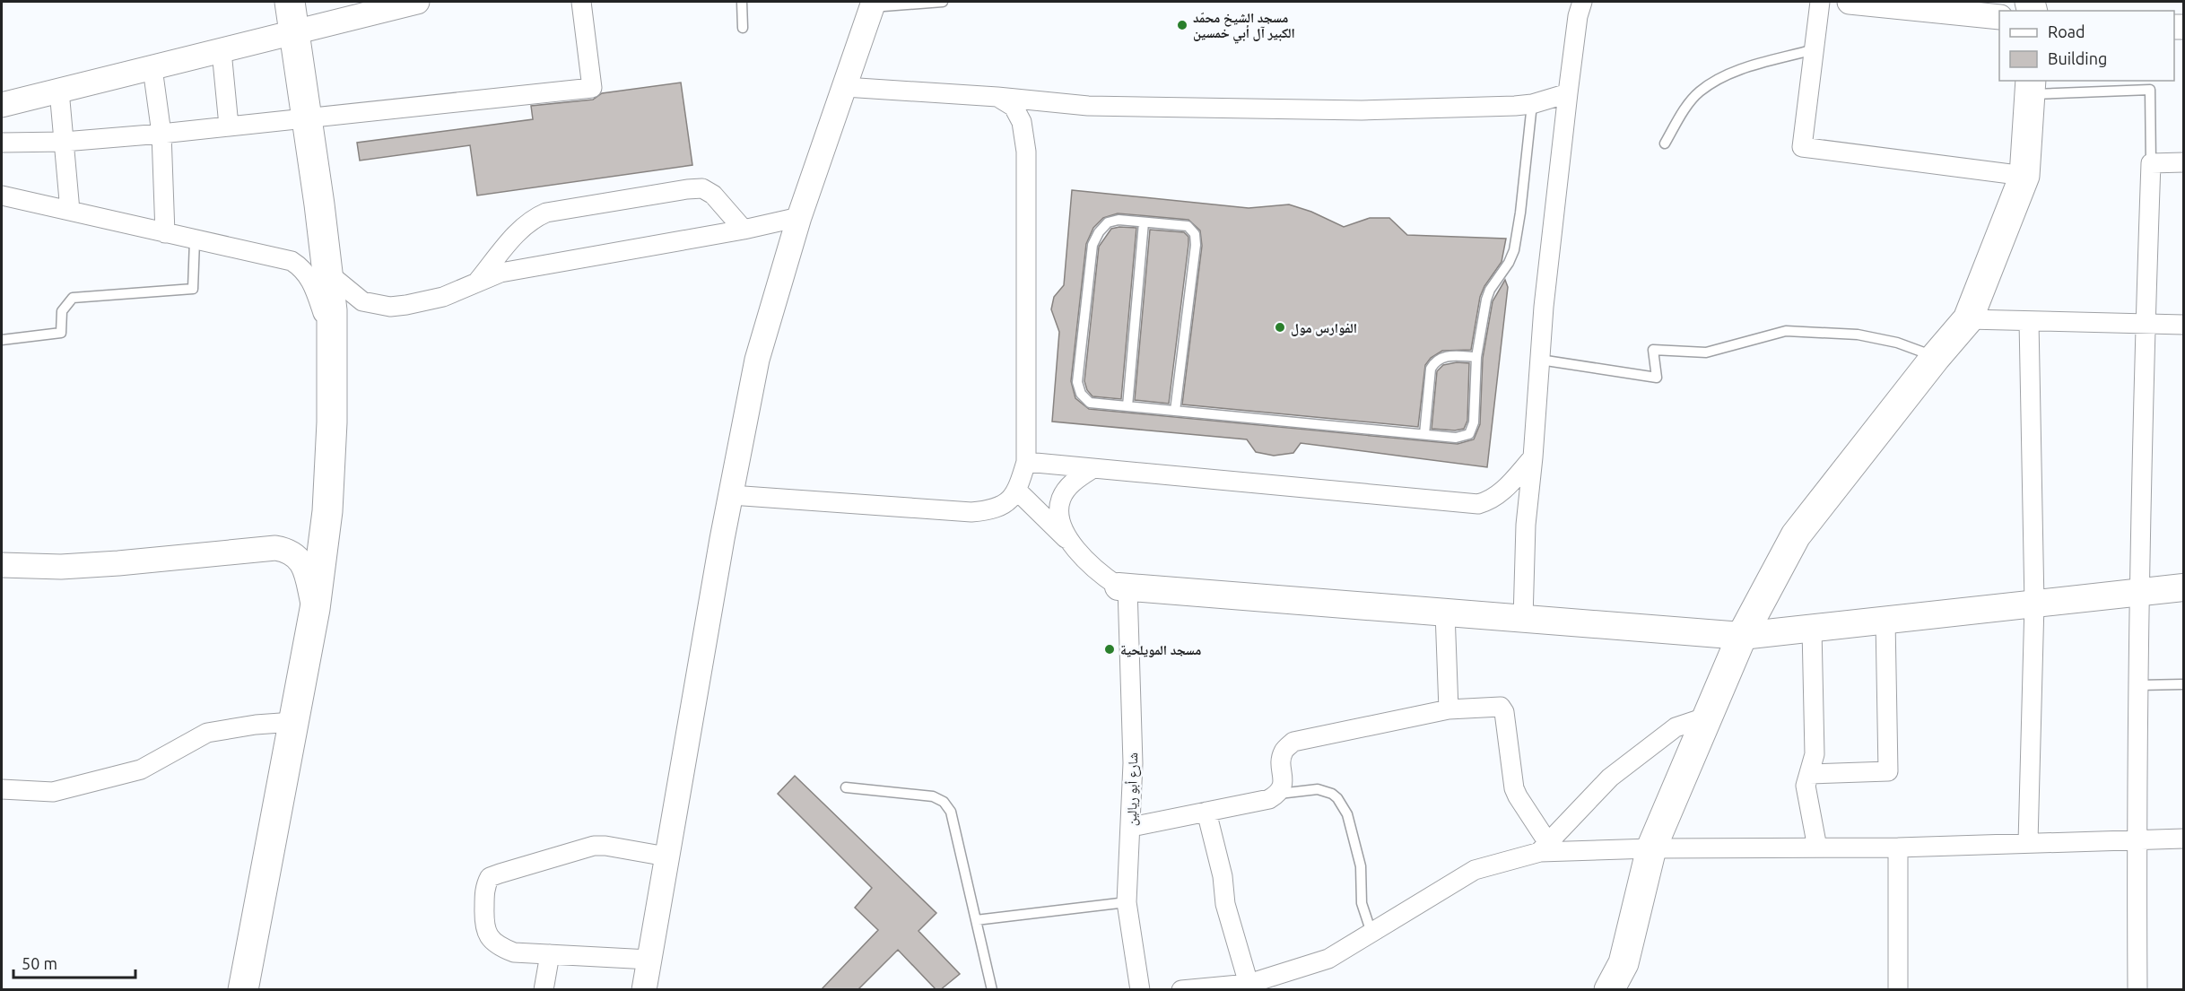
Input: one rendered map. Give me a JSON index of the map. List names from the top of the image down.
{
  "streets": {
    "street": ["شارع أبو ريالين"]
  },
  "places": ["مسجد الشيخ محمّد الكبير آل أبي خمسين", "الفوارس مول", "مسجد المويلحية"],
  "legend": ["Road", "Building"],
  "scale_bar": "50 m"
}
